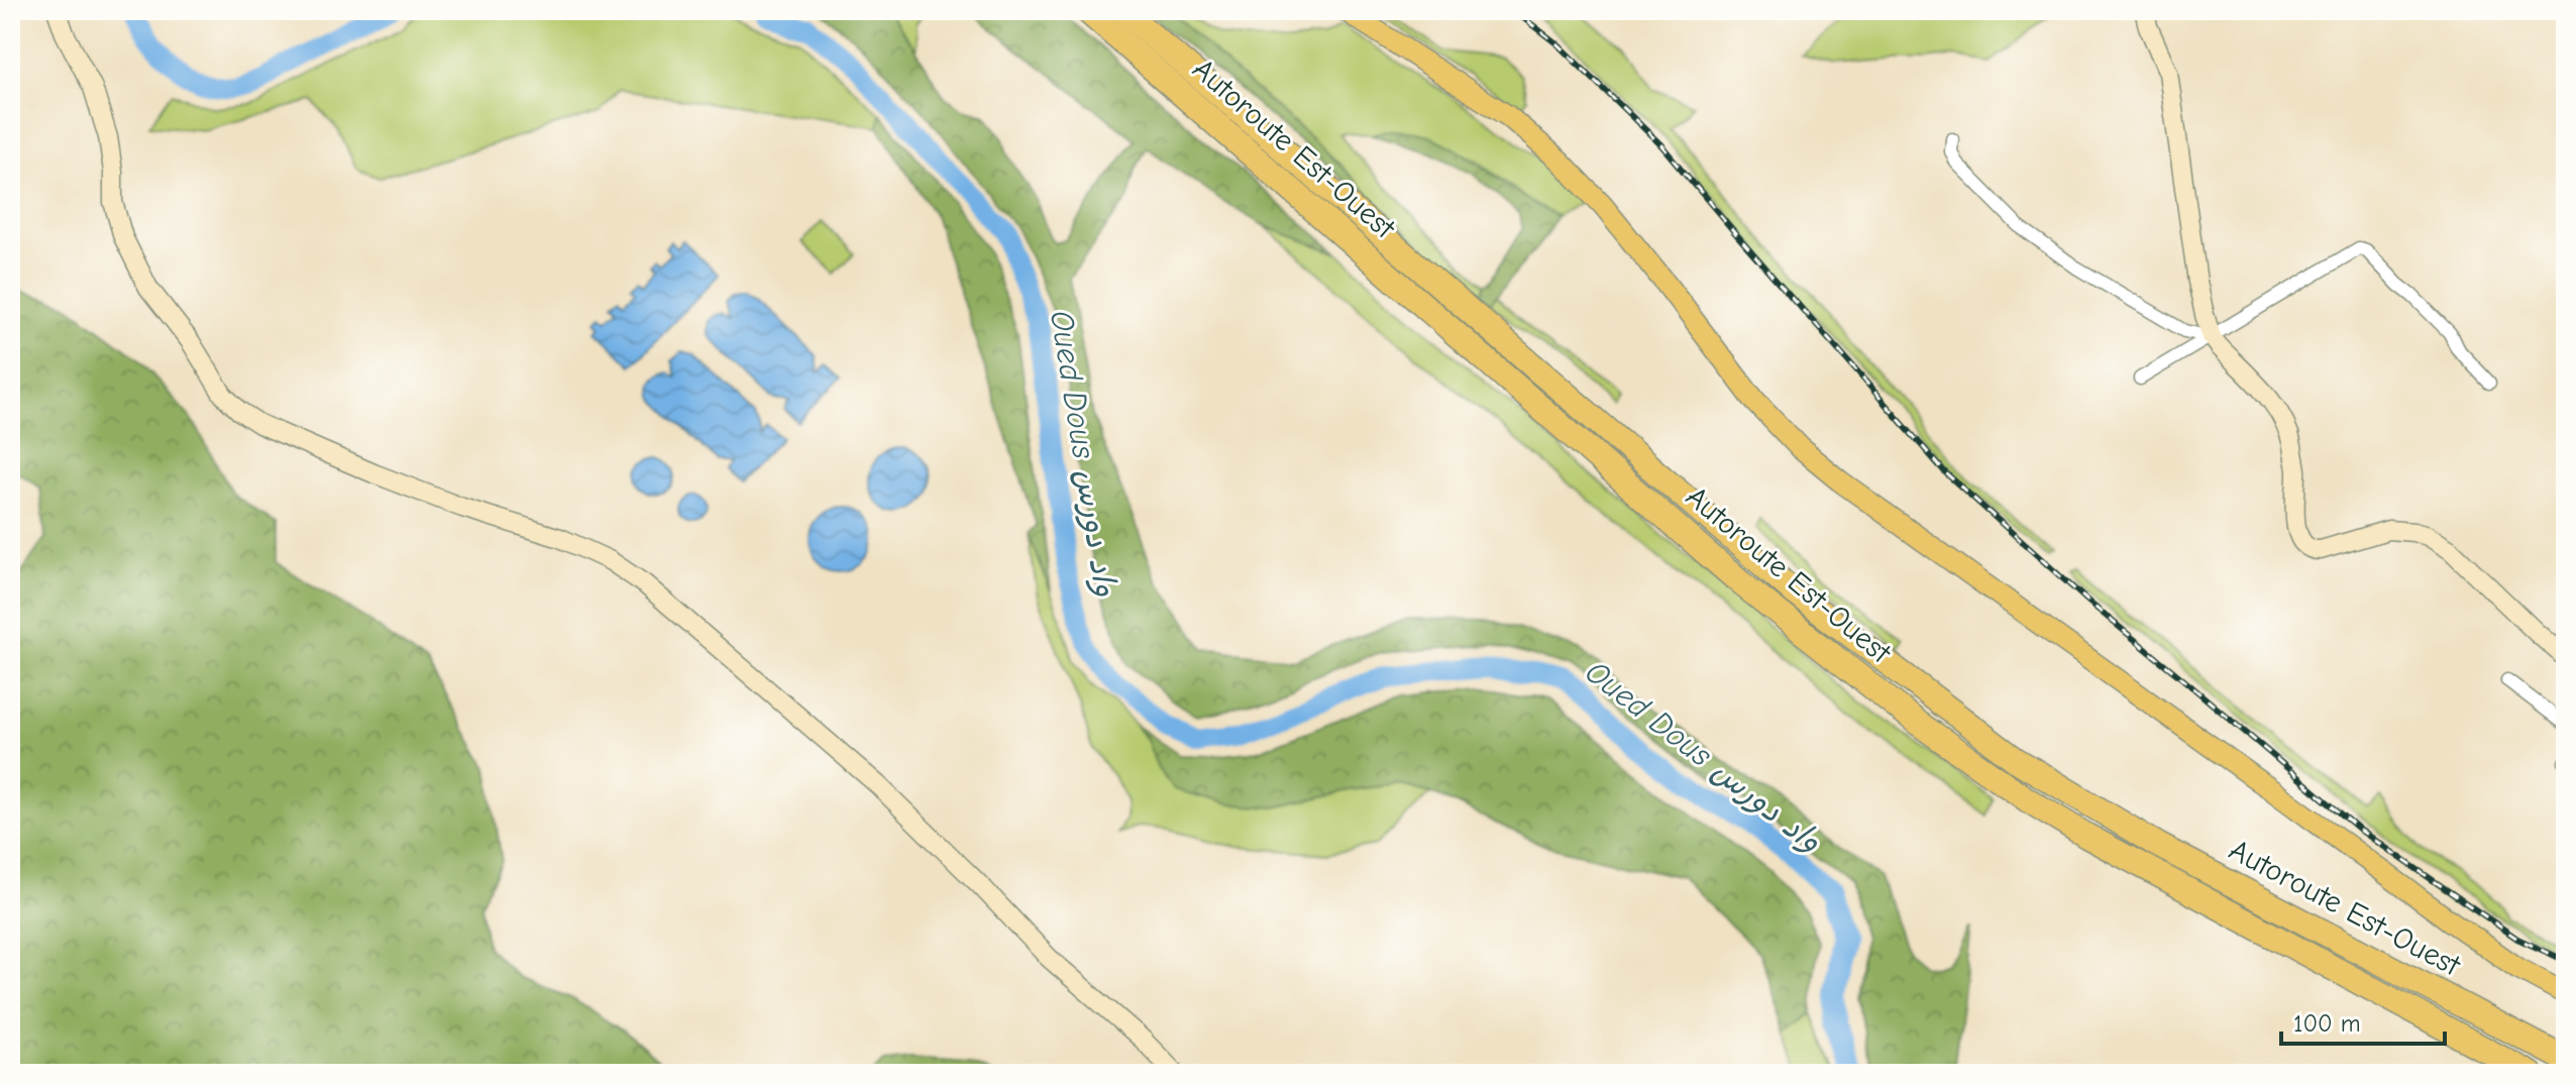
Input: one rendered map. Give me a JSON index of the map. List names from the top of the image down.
{
  "streets": {
    "highway": ["Autoroute Est-Ouest"]
  },
  "water": ["Oued Dous واد دورس"],
  "scale_bar": "100 m"
}
